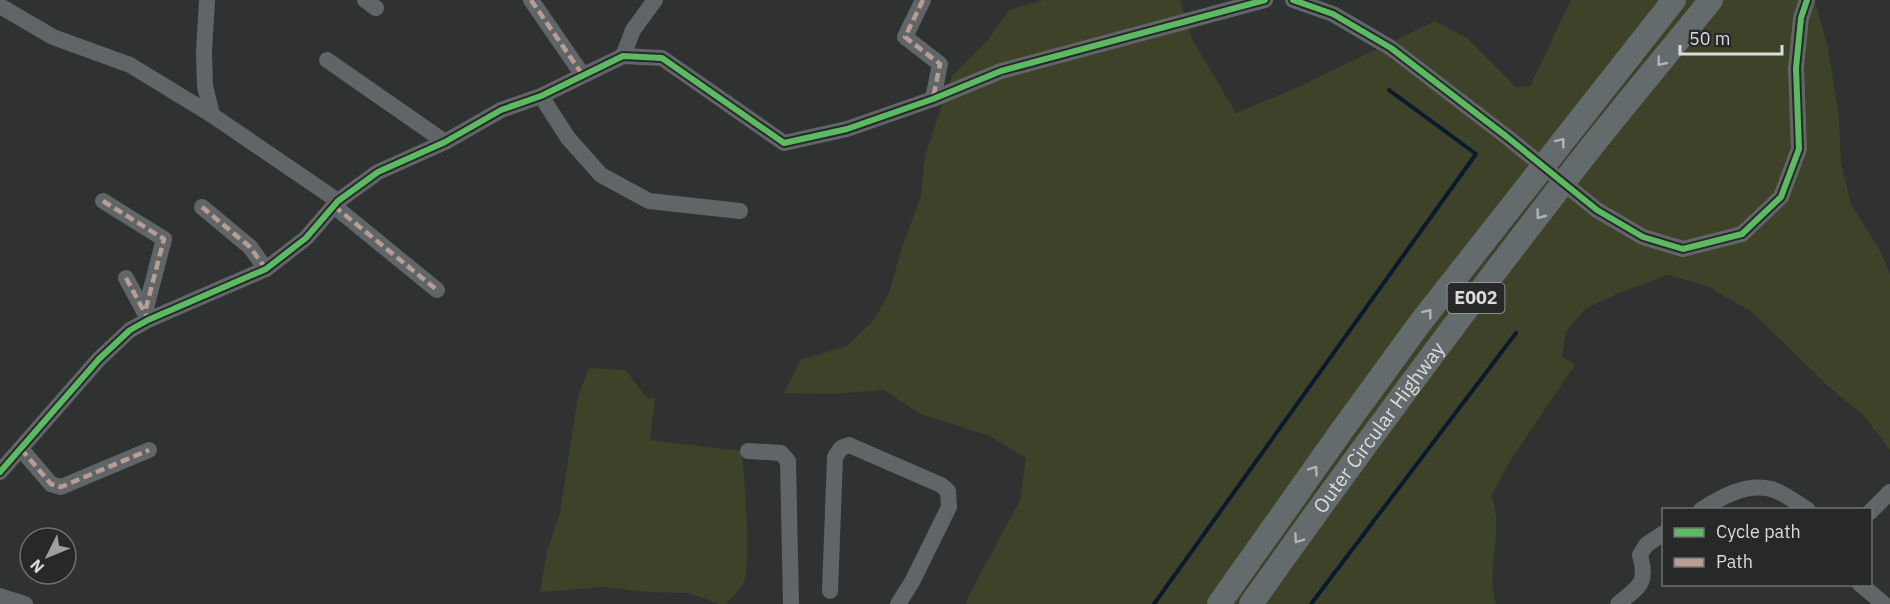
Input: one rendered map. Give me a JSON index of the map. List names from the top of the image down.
{
  "streets": {
    "highway": ["E002", "Outer Circular Highway"]
  },
  "legend": ["Cycle path", "Path"],
  "scale_bar": "50 m",
  "north": "bottom left"
}
